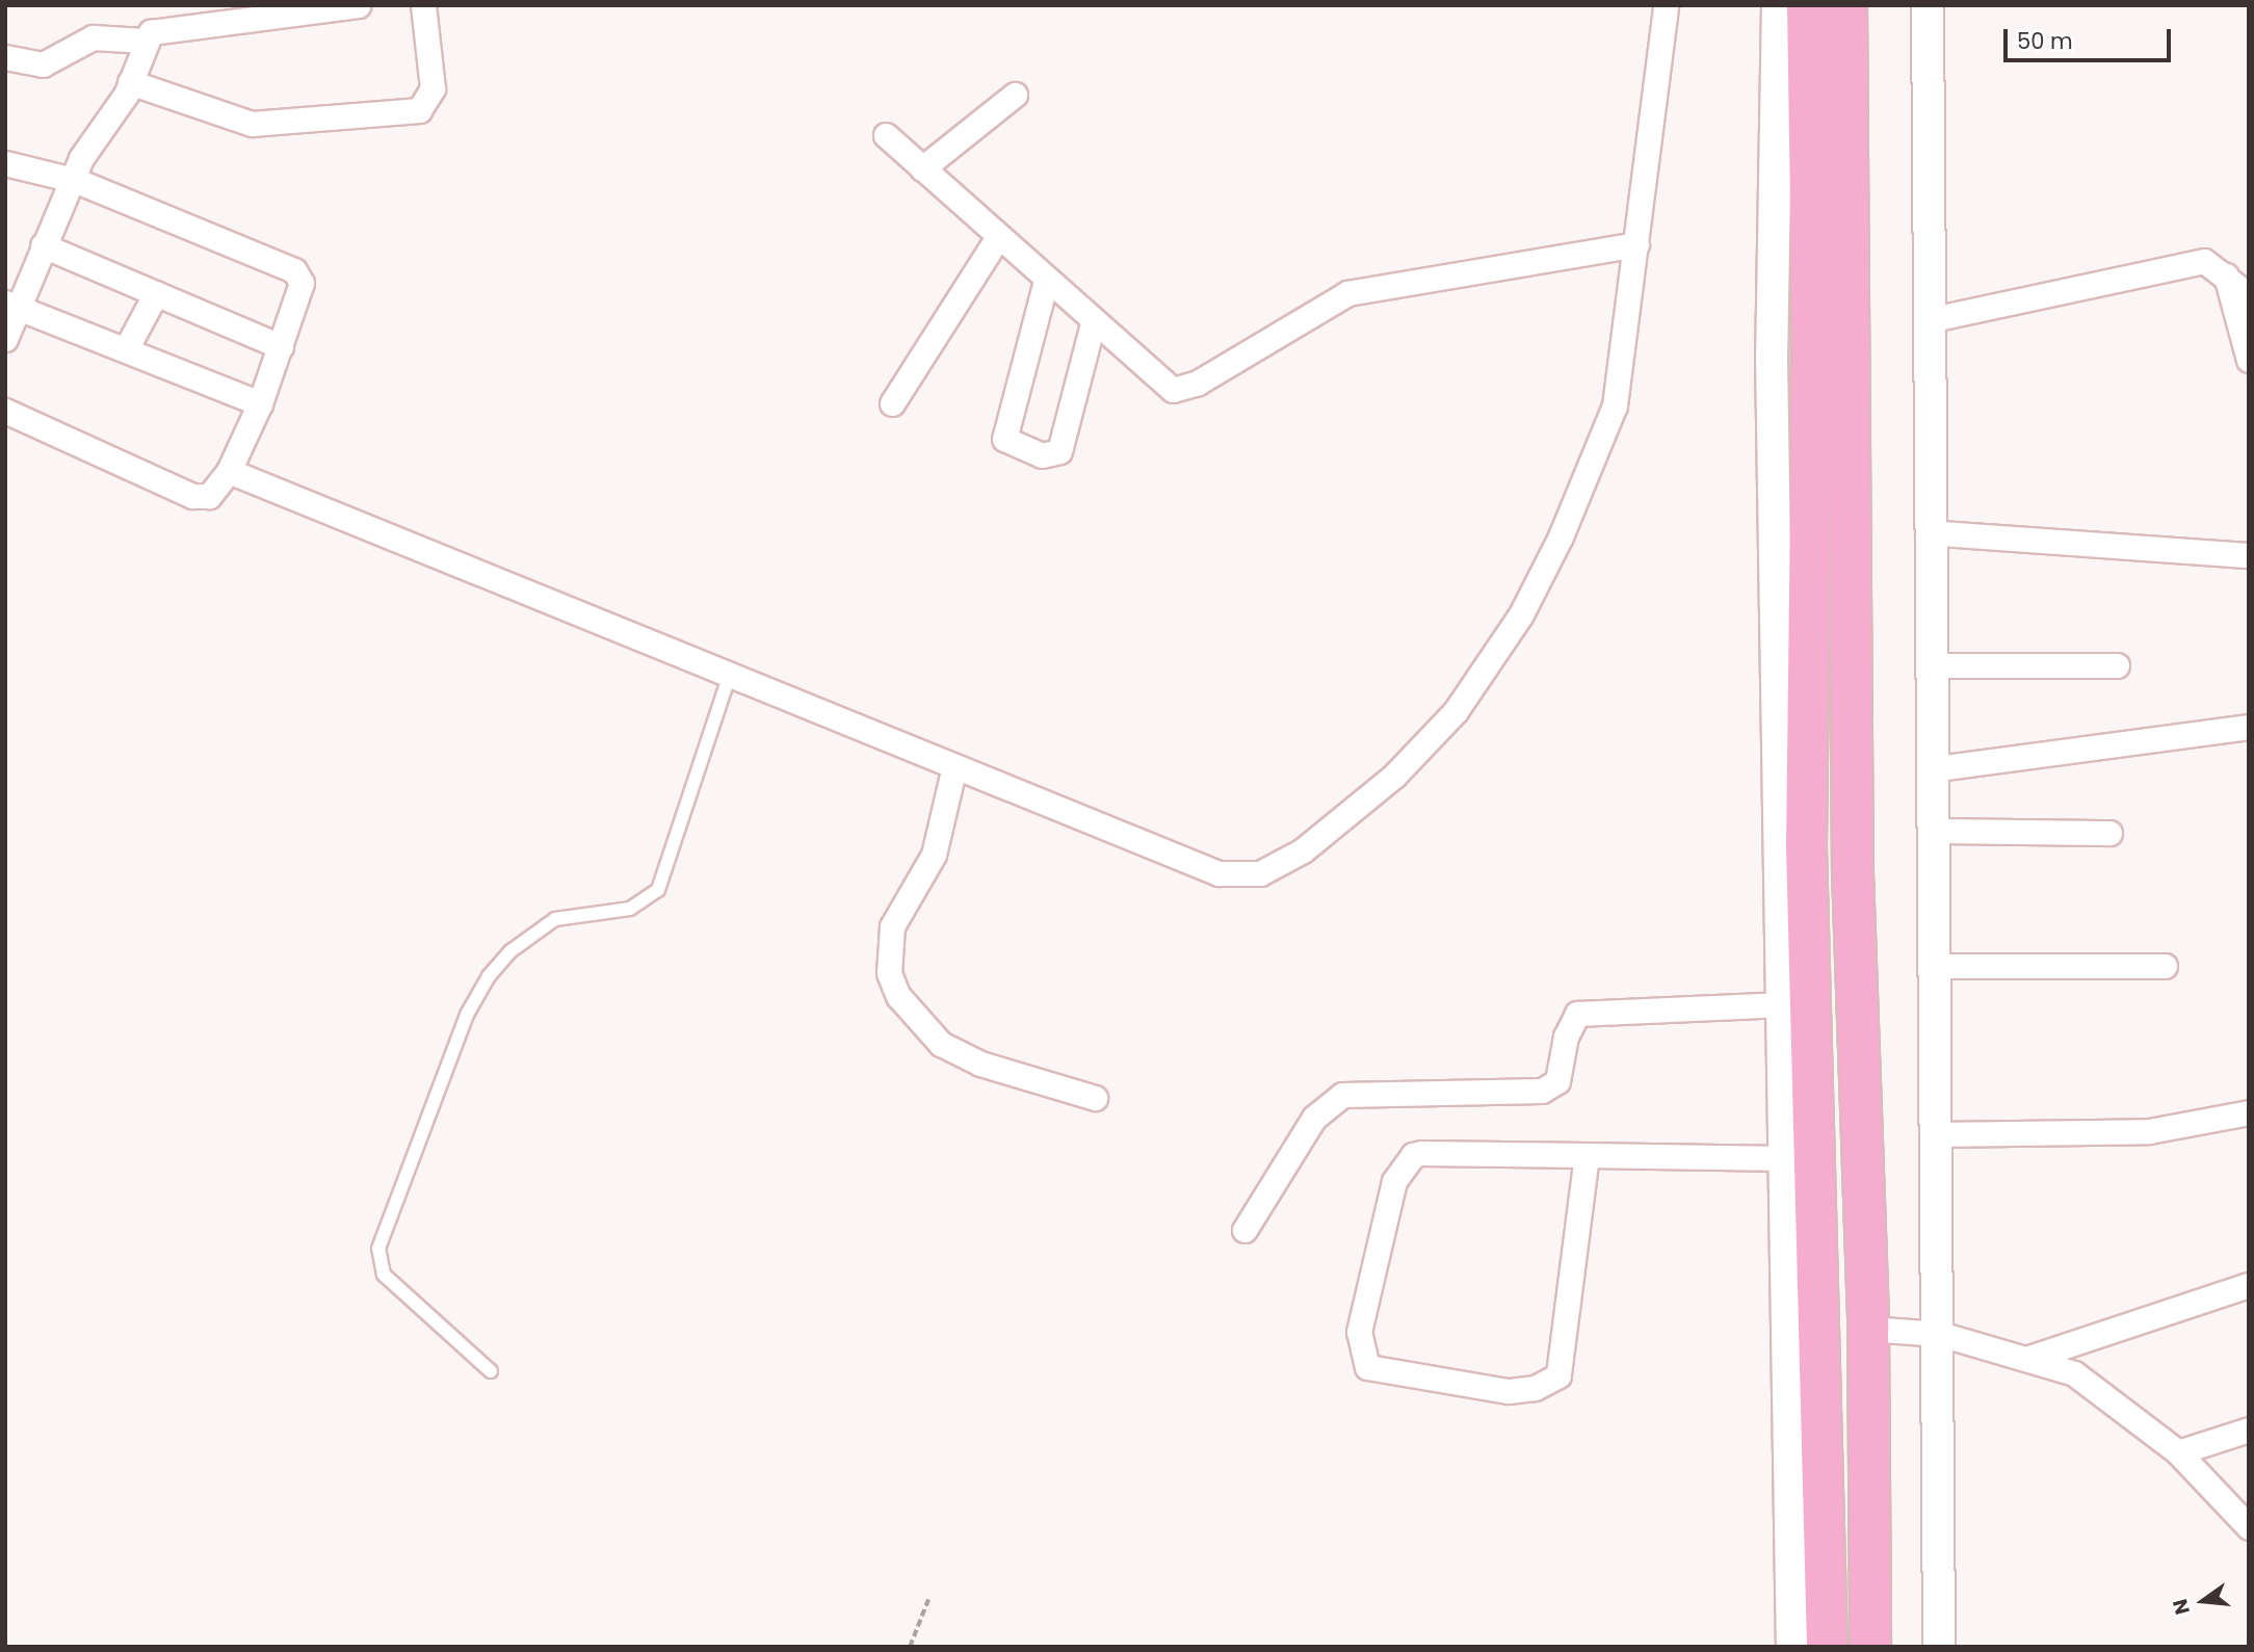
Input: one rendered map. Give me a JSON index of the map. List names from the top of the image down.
{
  "scale_bar": "50 m",
  "north": "left"
}
